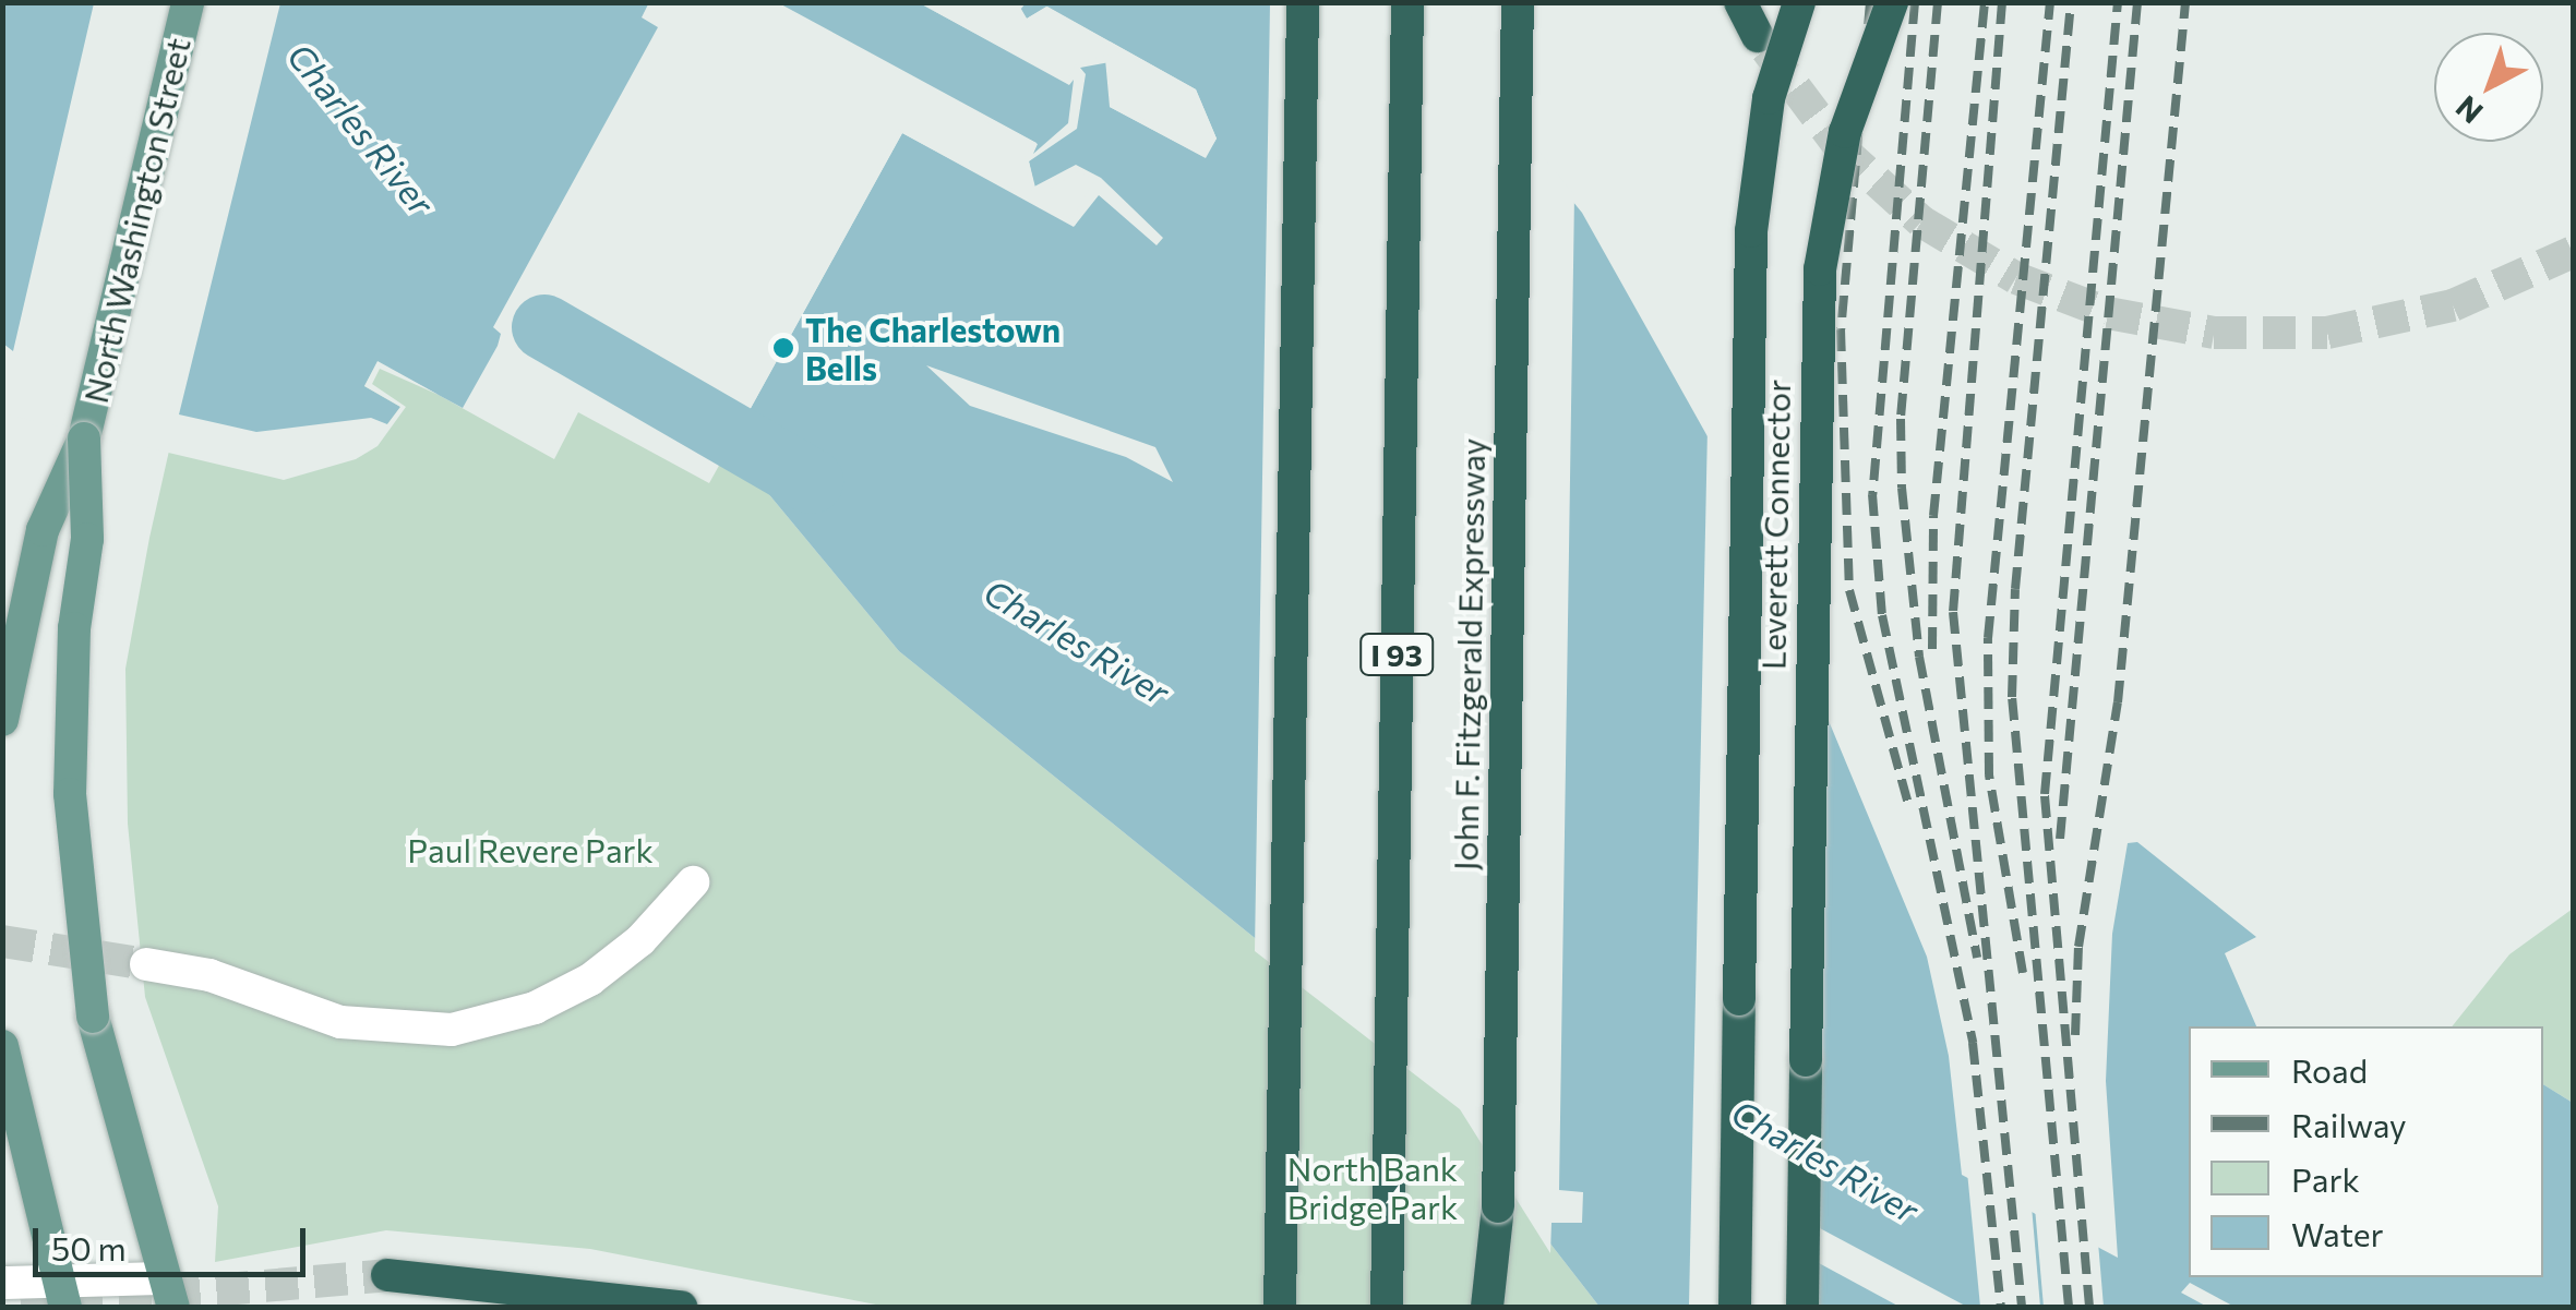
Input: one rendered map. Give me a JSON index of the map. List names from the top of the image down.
{
  "streets": {
    "highway": ["Leverett Connector", "I 93", "John F. Fitzgerald Expressway"],
    "main road": ["North Washington Street"]
  },
  "water": ["Charles River"],
  "parks": ["Paul Revere Park", "North Bank Bridge Park"],
  "places": ["The Charlestown Bells"],
  "legend": [
    "Road",
    "Railway",
    "Park",
    "Water"
  ],
  "scale_bar": "50 m",
  "north": "bottom left"
}
